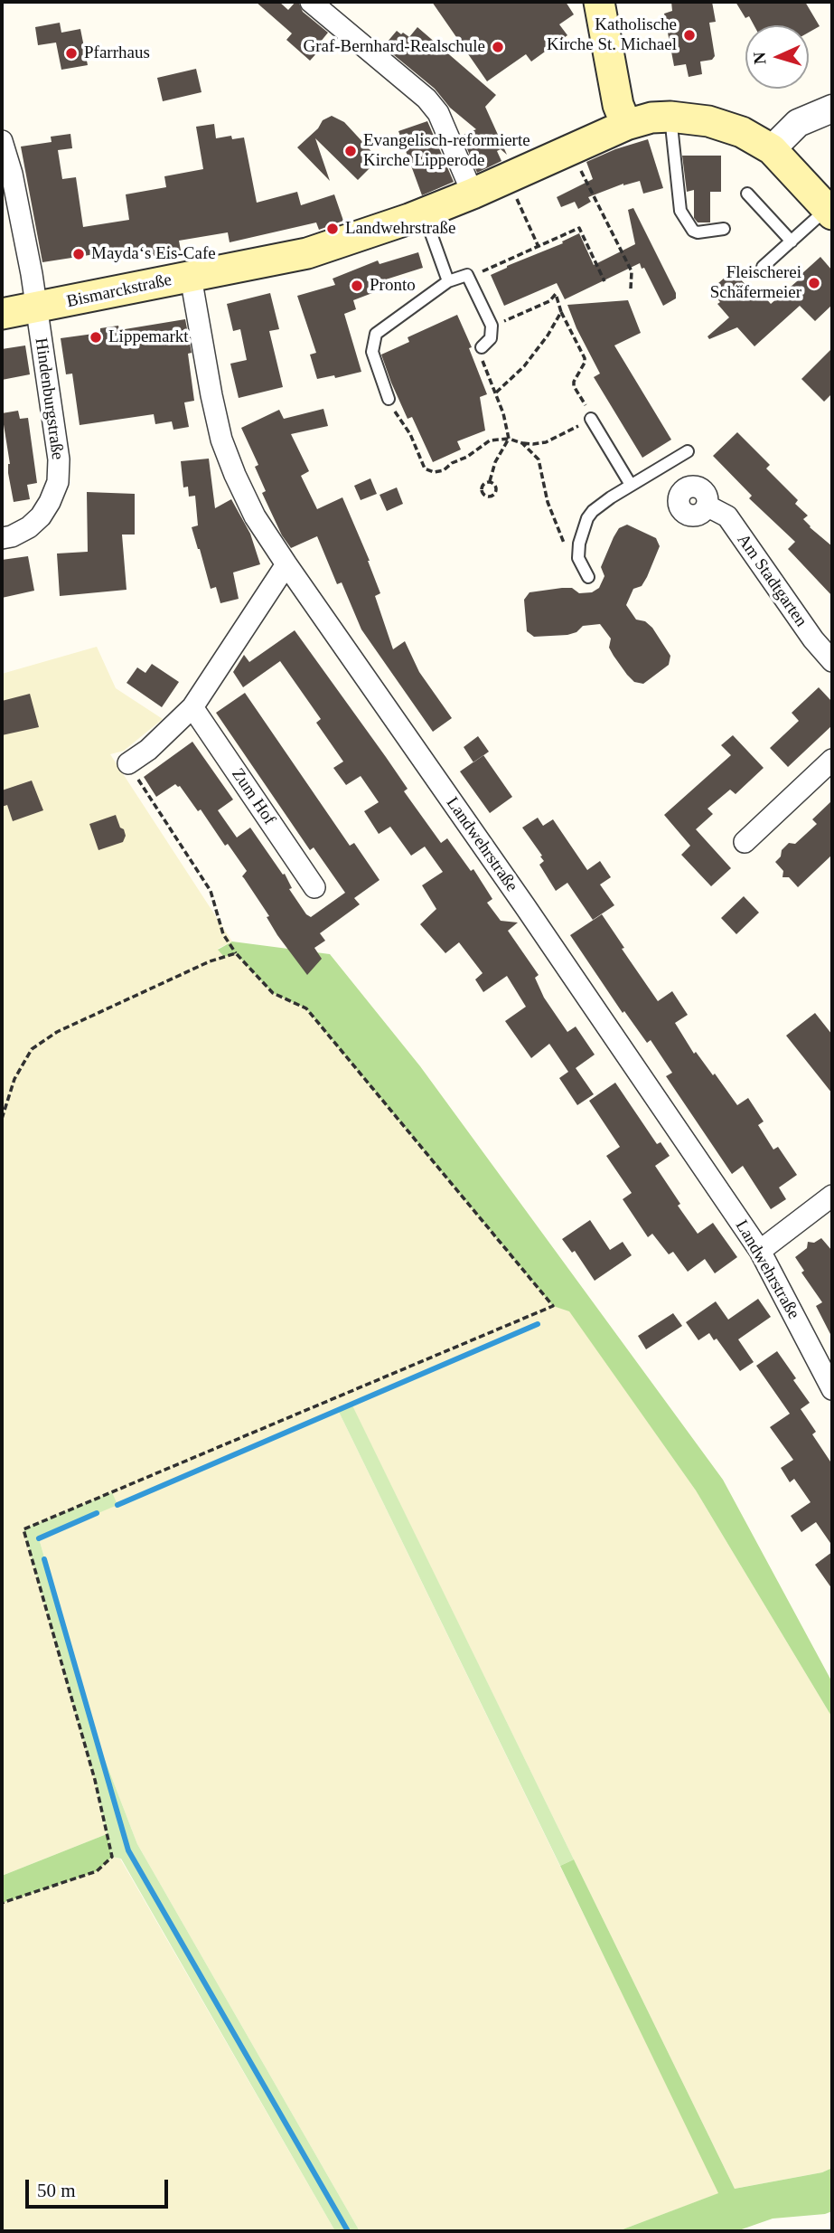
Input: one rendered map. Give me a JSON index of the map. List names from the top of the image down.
{
  "streets": {
    "main road": ["Bismarckstraße"],
    "street": [
      "Hindenburgstraße",
      "Am Stadtgarten",
      "Zum Hof",
      "Landwehrstraße"
    ]
  },
  "crossings": [
    ["Bismarckstraße", "Hindenburgstraße"],
    ["Bismarckstraße", "Landwehrstraße"]
  ],
  "places": [
    "Katholische Kirche St. Michael",
    "Graf-Bernhard-Realschule",
    "Pfarrhaus",
    "Evangelisch-reformierte Kirche Lipperode",
    "Landwehrstraße",
    "Mayda‘s Eis-Cafe",
    "Fleischerei Schäfermeier",
    "Pronto",
    "Lippemarkt"
  ],
  "scale_bar": "50 m",
  "north": "left"
}
